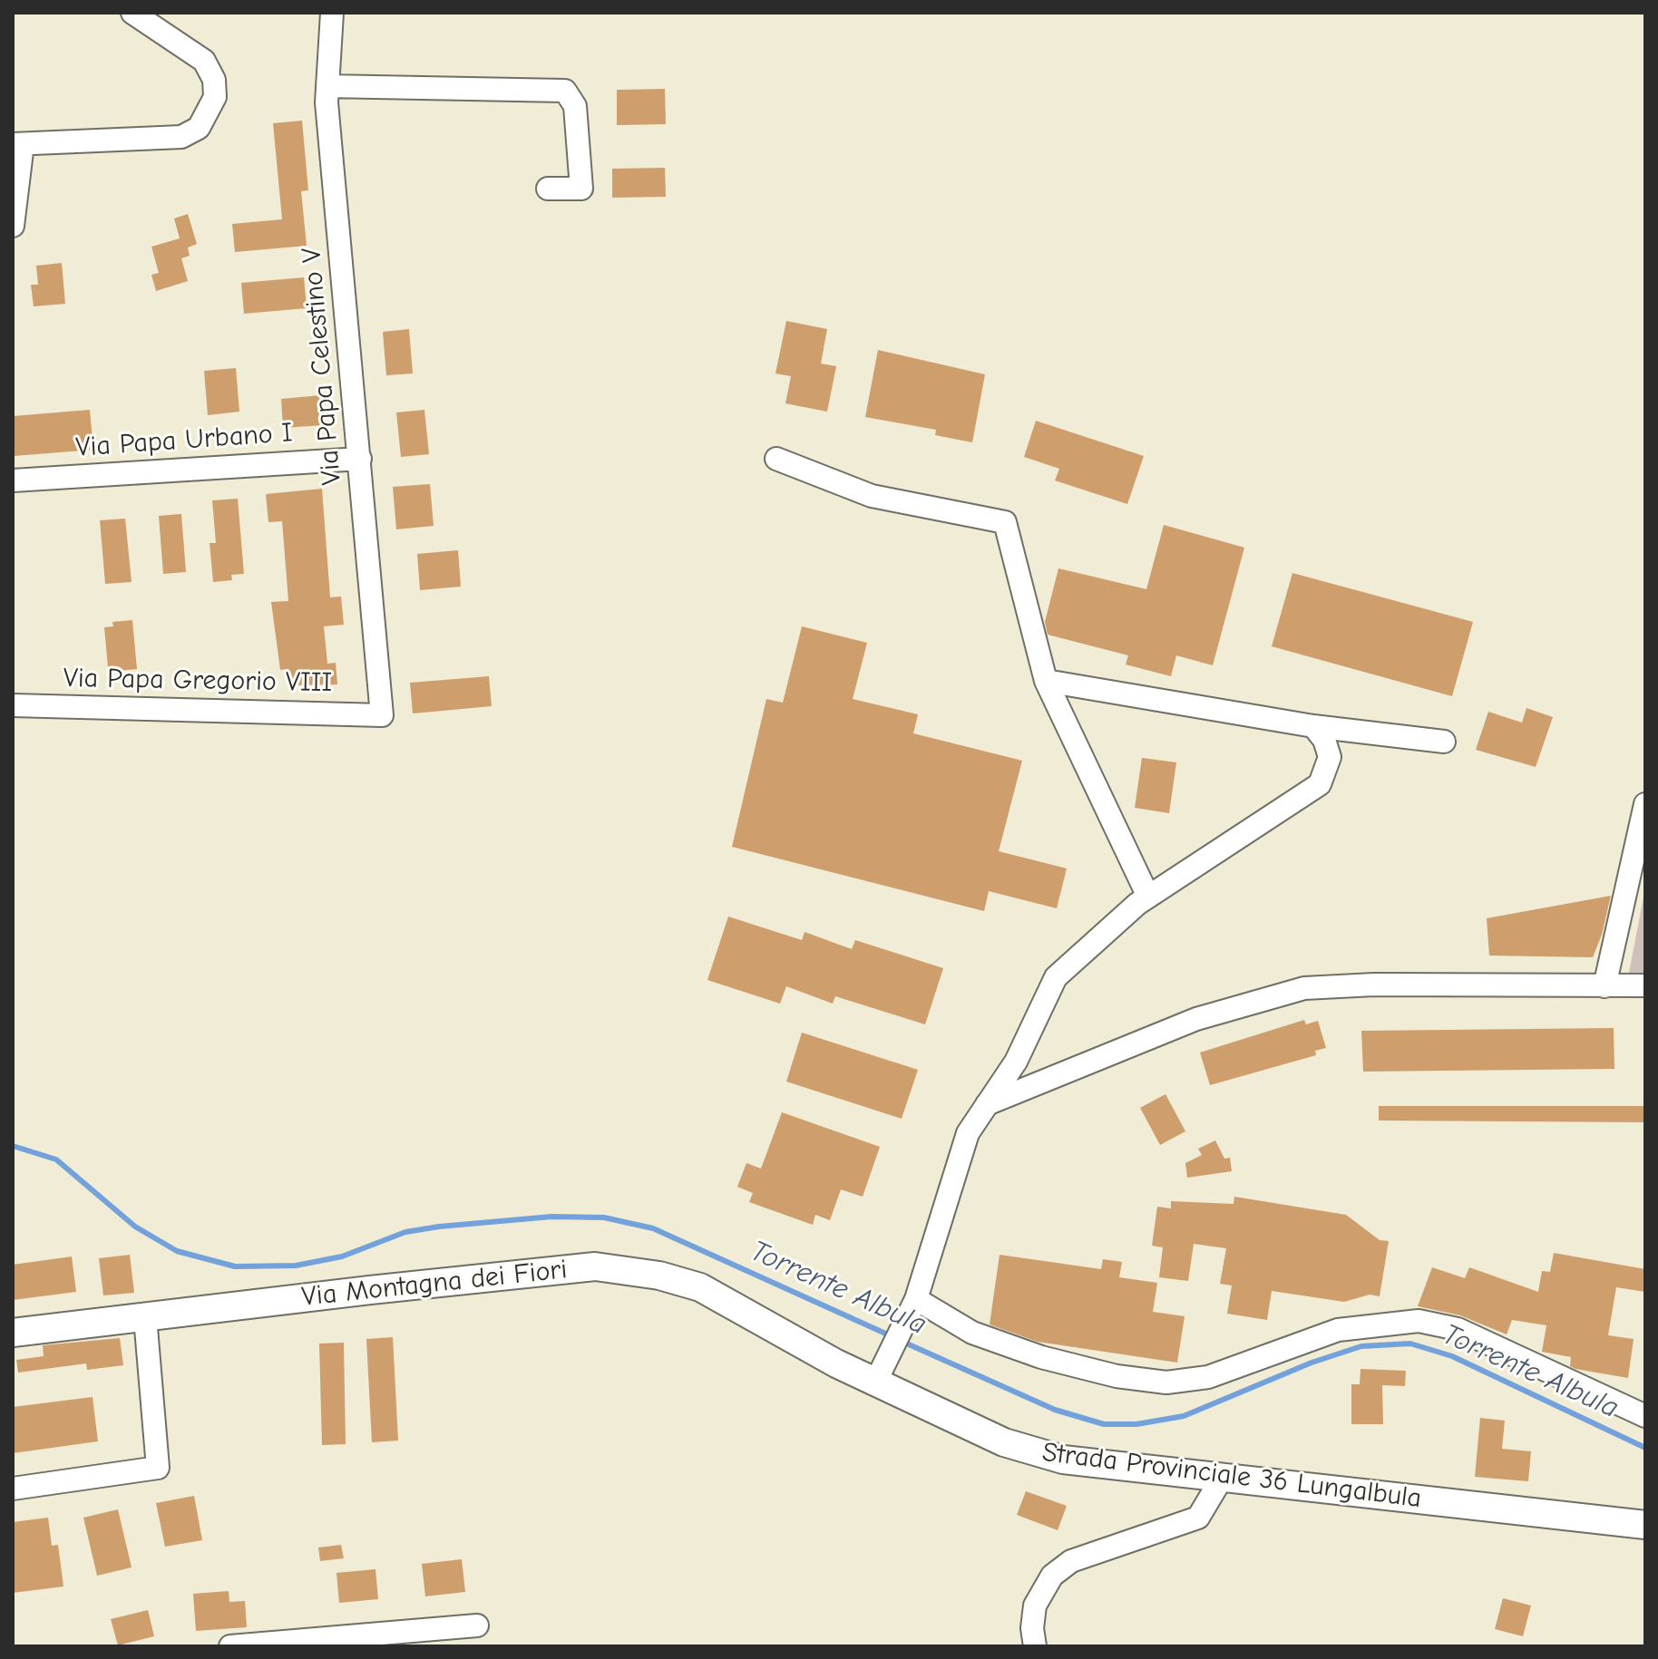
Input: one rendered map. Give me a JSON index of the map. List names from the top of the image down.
{
  "streets": {
    "main road": ["Via Montagna dei Fiori", "Strada Provinciale 36 Lungalbula"],
    "street": ["Via Papa Celestino V", "Via Papa Urbano I", "Via Papa Gregorio VIII"]
  },
  "crossings": [
    ["Via Papa Celestino V", "Via Papa Urbano I"],
    ["Via Papa Celestino V", "Via Papa Gregorio VIII"],
    ["Via Montagna dei Fiori", "Strada Provinciale 36 Lungalbula"]
  ],
  "water": ["Torrente Albula"]
}
